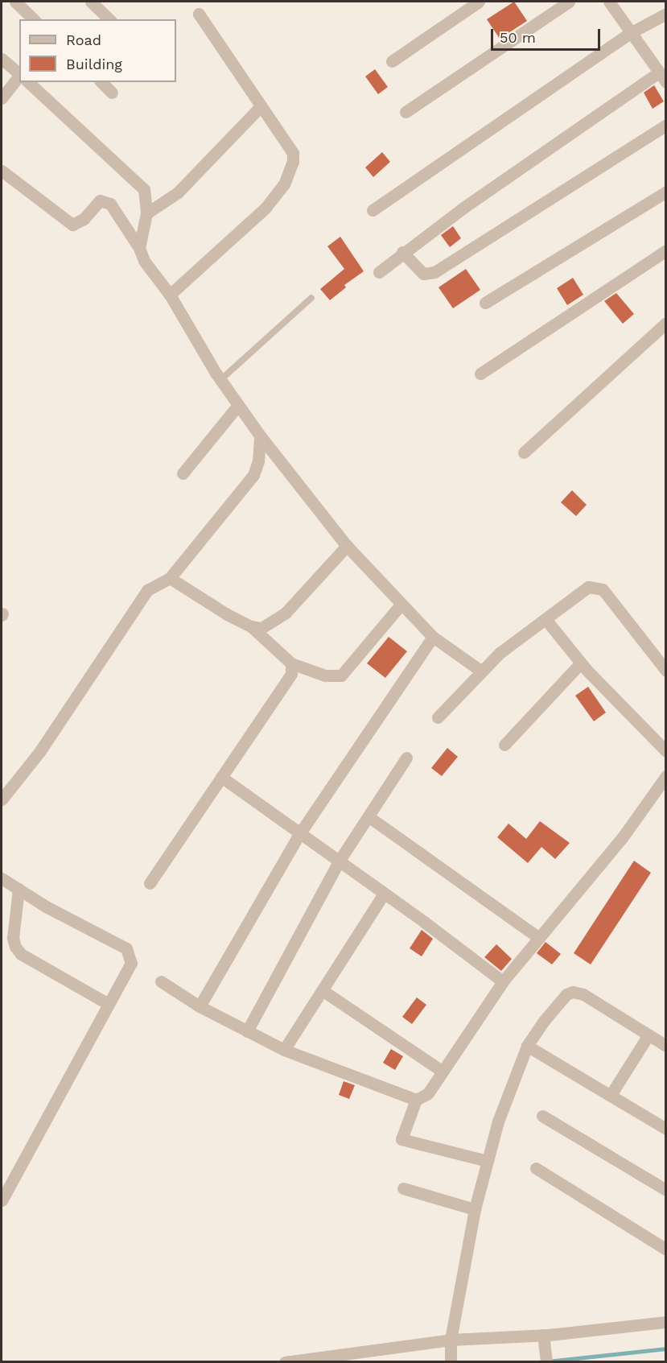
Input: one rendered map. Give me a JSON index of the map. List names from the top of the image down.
{
  "legend": ["Road", "Building"],
  "scale_bar": "50 m"
}
